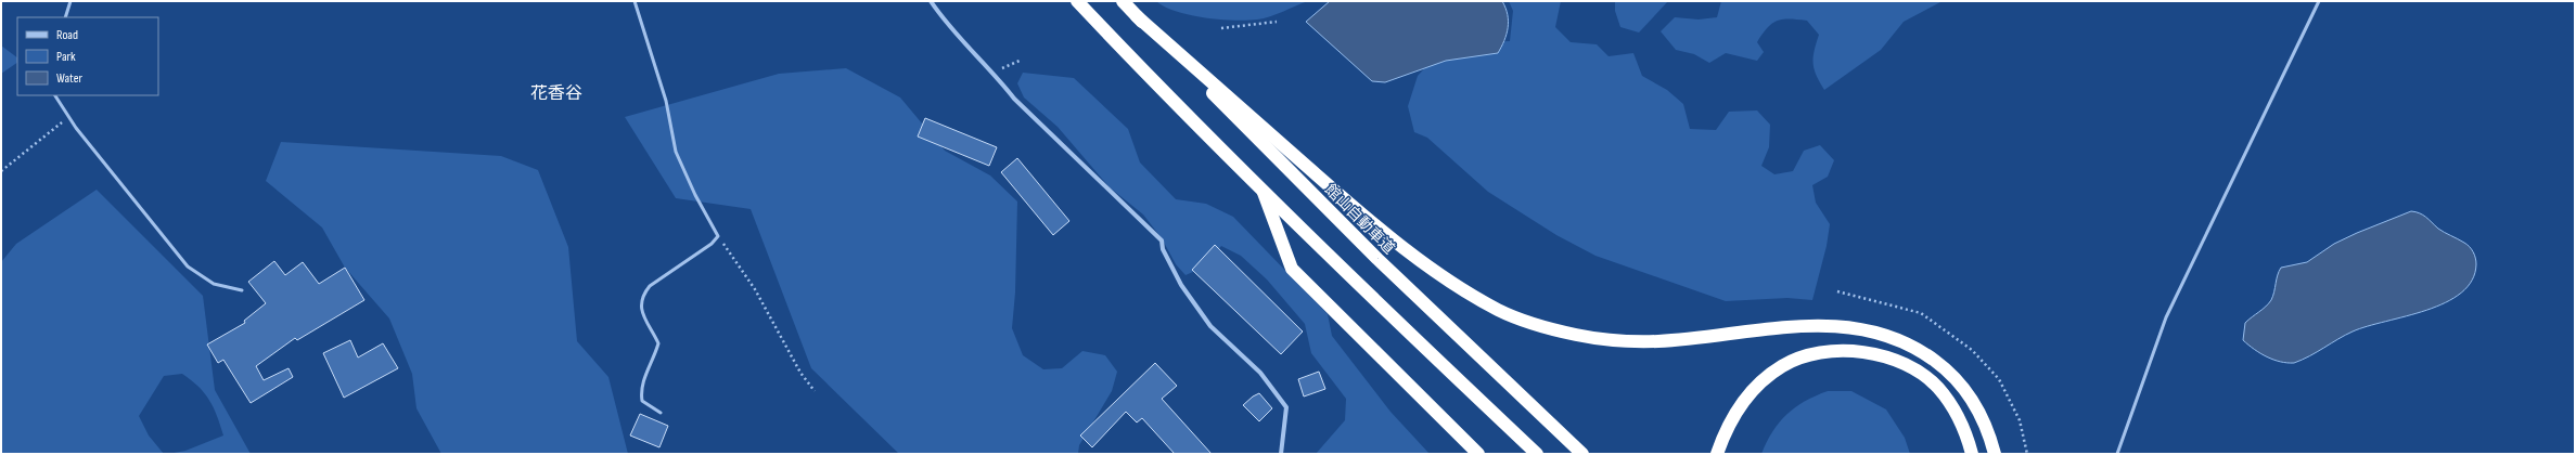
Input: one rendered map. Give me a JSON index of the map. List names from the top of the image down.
{
  "streets": {
    "highway": ["館山自動車道"]
  },
  "districts": ["花香谷"],
  "legend": ["Road", "Park", "Water"]
}
